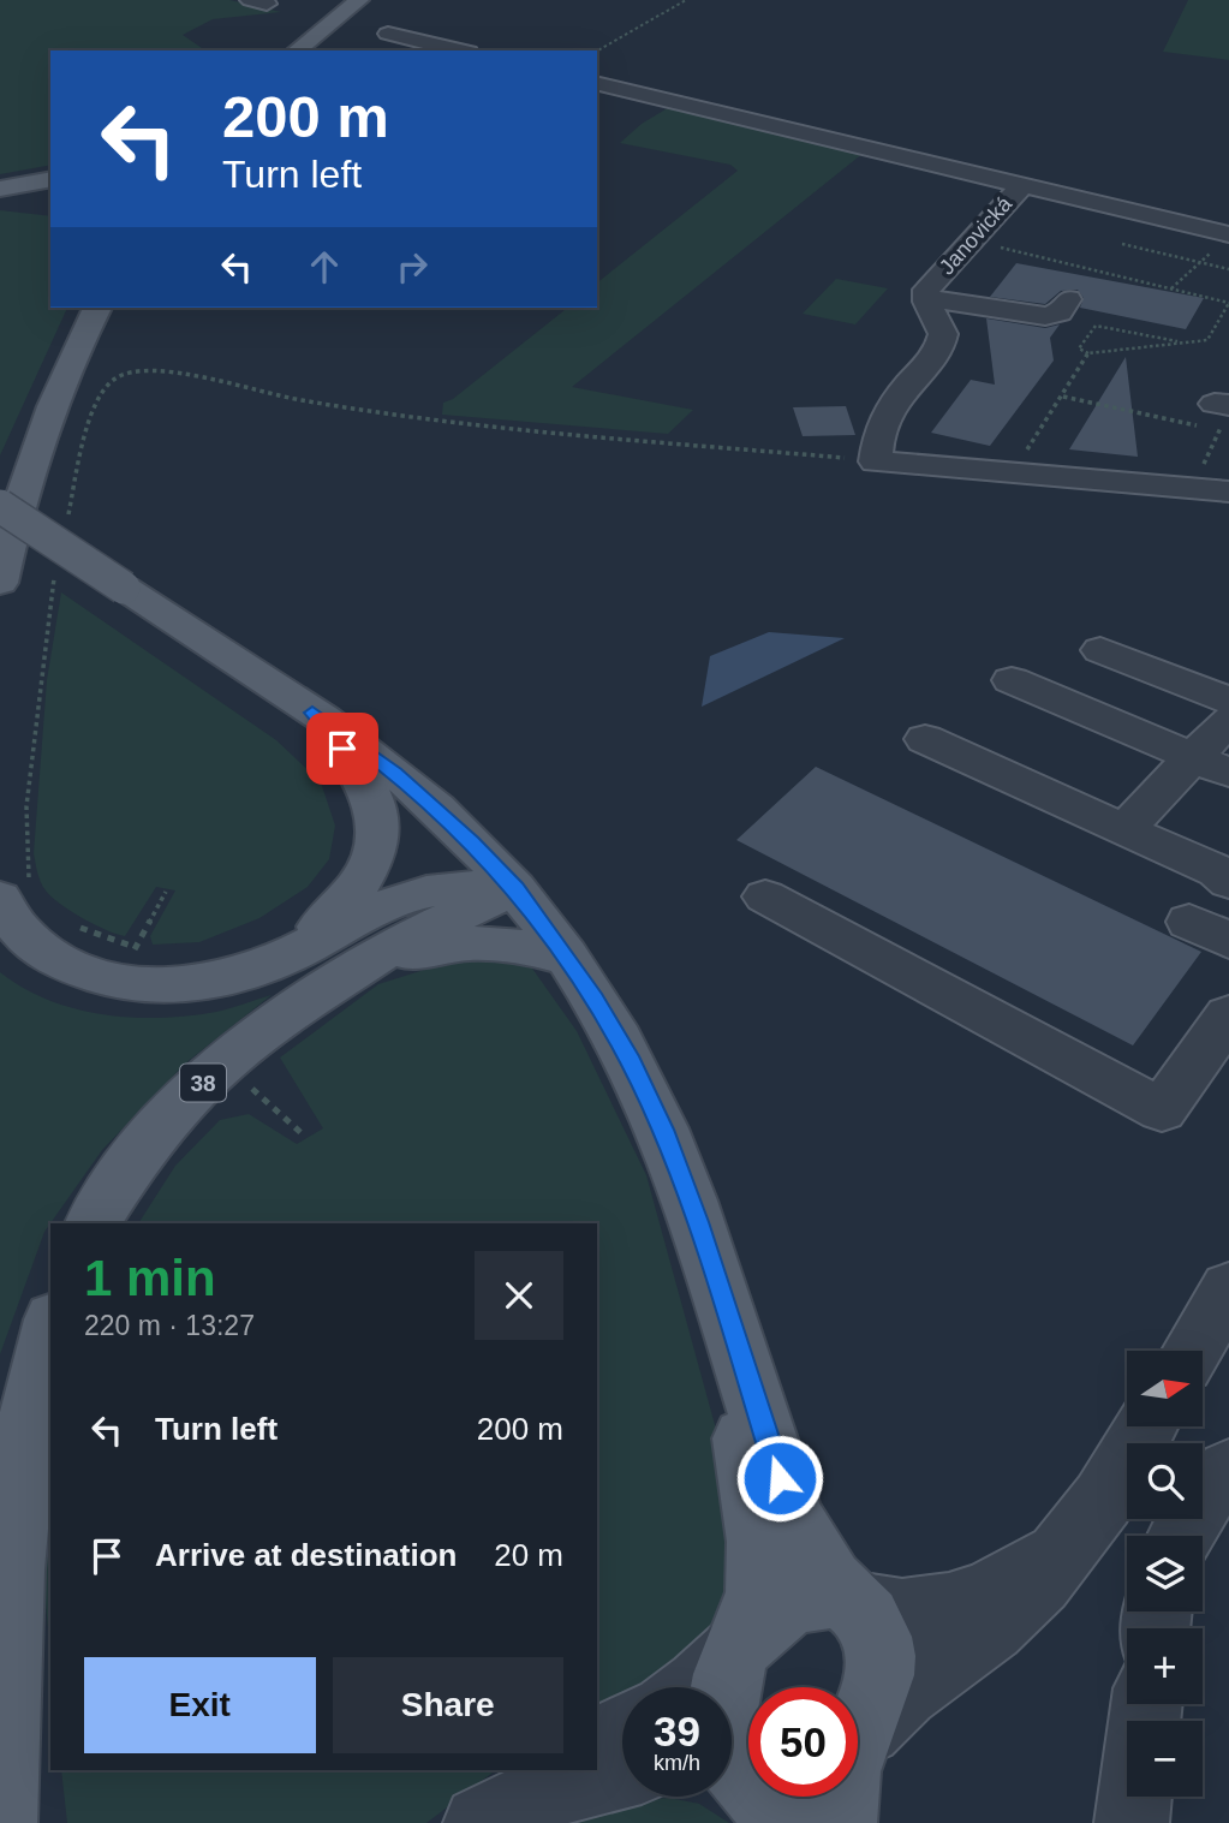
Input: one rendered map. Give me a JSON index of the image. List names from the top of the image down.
{
  "streets": {
    "main road": ["38"],
    "street": ["Janovická"]
  },
  "north": "right",
  "page": {
    "turn": ["200 m", "Turn left"],
    "heading": ["1 min", "220 m · 13:27"],
    "map_buttons": ["+", "−"],
    "list": [
      {
        "name": "Turn left",
        "value": "200 m"
      },
      {
        "name": "Arrive at destination",
        "value": "20 m"
      }
    ],
    "buttons": ["Exit", "Share"],
    "speed": "39 km/h",
    "limit": "50"
  }
}
